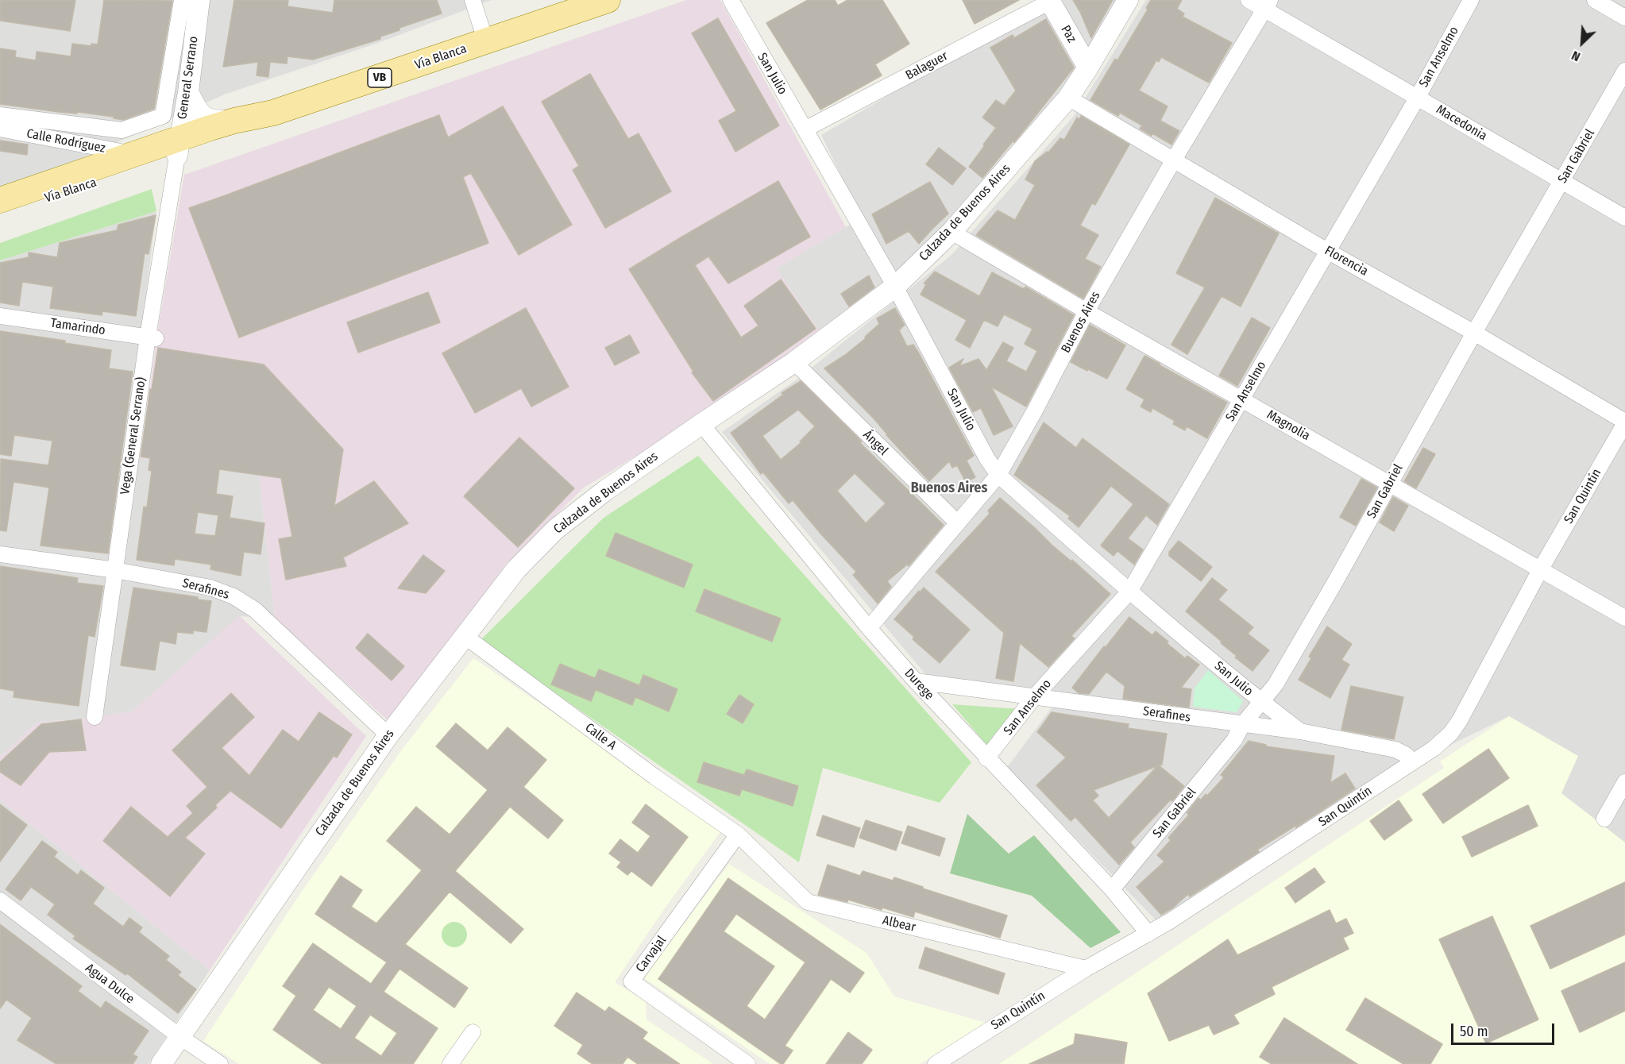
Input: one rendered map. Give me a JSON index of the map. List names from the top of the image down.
{
  "streets": {
    "main road": ["Vía Blanca", "VB"],
    "street": [
      "Paz",
      "San Anselmo",
      "Balaguer",
      "San Julio",
      "General Serrano",
      "Macedonia",
      "Calle Rodríguez",
      "San Gabriel",
      "Calzada de Buenos Aires",
      "Florencia",
      "Buenos Aires",
      "Tamarindo",
      "Magnolia",
      "Vega (General Serrano)",
      "Ángel",
      "San Quintín",
      "Serafines",
      "Durege",
      "Calle A",
      "Albear",
      "Carvajal",
      "Agua Dulce"
    ]
  },
  "crossings": [
    ["Paz", "Balaguer"],
    ["Paz", "Calzada de Buenos Aires"],
    ["Vía Blanca", "General Serrano"],
    ["Vía Blanca", "Calle Rodríguez"],
    ["Vía Blanca", "Vega (General Serrano)"],
    ["San Anselmo", "San Julio"],
    ["San Anselmo", "Macedonia"],
    ["San Anselmo", "Florencia"],
    ["San Anselmo", "Magnolia"],
    ["San Anselmo", "Serafines"],
    ["San Anselmo", "Durege"],
    ["Balaguer", "San Julio"],
    ["San Julio", "San Gabriel"],
    ["San Julio", "Calzada de Buenos Aires"],
    ["San Julio", "Buenos Aires"],
    ["San Julio", "Serafines"],
    ["General Serrano", "Vega (General Serrano)"],
    ["Macedonia", "San Gabriel"],
    ["Macedonia", "Buenos Aires"],
    ["San Gabriel", "Florencia"],
    ["San Gabriel", "Magnolia"],
    ["San Gabriel", "Serafines"],
    ["San Gabriel", "Durege"],
    ["Calzada de Buenos Aires", "Florencia"],
    ["Calzada de Buenos Aires", "Magnolia"],
    ["Calzada de Buenos Aires", "Ángel"],
    ["Calzada de Buenos Aires", "Serafines"],
    ["Calzada de Buenos Aires", "Durege"],
    ["Calzada de Buenos Aires", "Calle A"],
    ["Calzada de Buenos Aires", "Agua Dulce"],
    ["Florencia", "Buenos Aires"],
    ["Florencia", "San Quintín"],
    ["Buenos Aires", "Magnolia"],
    ["Buenos Aires", "Ángel"],
    ["Buenos Aires", "Durege"],
    ["Tamarindo", "Vega (General Serrano)"],
    ["Magnolia", "San Quintín"],
    ["Vega (General Serrano)", "Serafines"],
    ["San Quintín", "Serafines"],
    ["San Quintín", "Durege"],
    ["San Quintín", "Albear"],
    ["Serafines", "Durege"],
    ["Calle A", "Albear"],
    ["Calle A", "Carvajal"],
    ["Albear", "Carvajal"]
  ],
  "districts": ["Buenos Aires"],
  "scale_bar": "50 m",
  "north": "bottom left"
}
